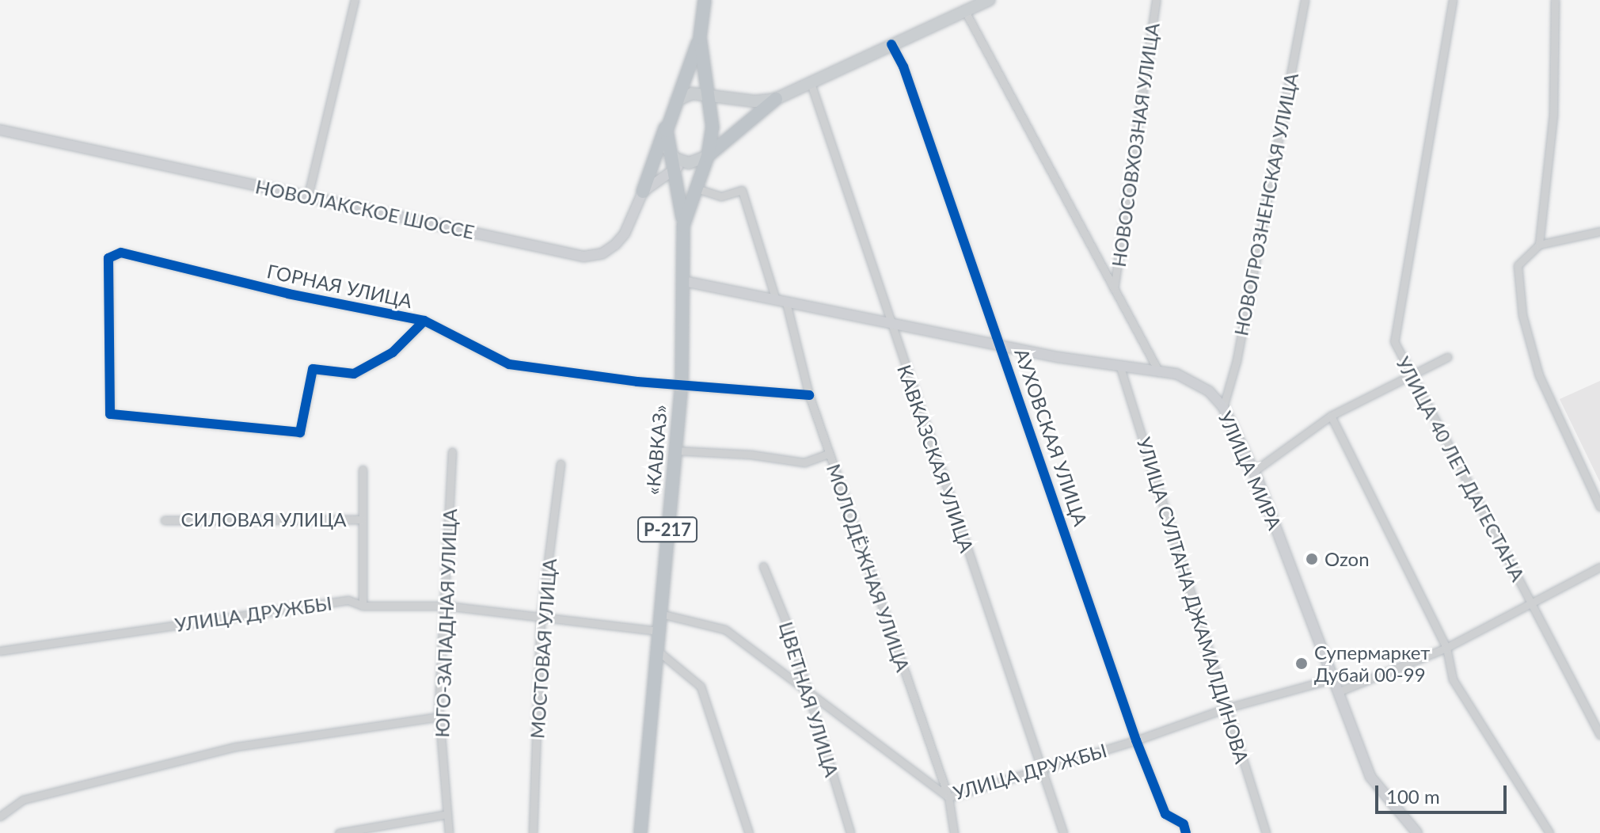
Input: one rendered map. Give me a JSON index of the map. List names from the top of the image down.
{
  "streets": {
    "highway": ["«КАВКАЗ»", "Р-217"],
    "main road": ["НОВОЛАКСКОЕ ШОССЕ", "УЛИЦА МИРА"],
    "street": [
      "НОВОСОВХОЗНАЯ УЛИЦА",
      "НОВОГРОЗНЕНСКАЯ УЛИЦА",
      "ГОРНАЯ УЛИЦА",
      "АУХОВСКАЯ УЛИЦА",
      "КАВКАЗСКАЯ УЛИЦА",
      "УЛИЦА 40 ЛЕТ ДАГЕСТАНА",
      "СИЛОВАЯ УЛИЦА",
      "МОЛОДЁЖНАЯ УЛИЦА",
      "УЛИЦА СУЛТАНА ДЖАМАЛДИНОВА",
      "УЛИЦА ДРУЖБЫ",
      "ЮГО-ЗАПАДНАЯ УЛИЦА",
      "МОСТОВАЯ УЛИЦА",
      "ЦВЕТНАЯ УЛИЦА"
    ]
  },
  "crossings": [
    ["НОВОГРОЗНЕНСКАЯ УЛИЦА", "УЛИЦА МИРА"],
    ["НОВОЛАКСКОЕ ШОССЕ", "Р-217"],
    ["ГОРНАЯ УЛИЦА", "«КАВКАЗ»"],
    ["ГОРНАЯ УЛИЦА", "МОЛОДЁЖНАЯ УЛИЦА"],
    ["АУХОВСКАЯ УЛИЦА", "УЛИЦА МИРА"],
    ["АУХОВСКАЯ УЛИЦА", "УЛИЦА ДРУЖБЫ"],
    ["«КАВКАЗ»", "УЛИЦА МИРА"],
    ["«КАВКАЗ»", "Р-217"],
    ["«КАВКАЗ»", "УЛИЦА ДРУЖБЫ"],
    ["КАВКАЗСКАЯ УЛИЦА", "УЛИЦА МИРА"],
    ["КАВКАЗСКАЯ УЛИЦА", "УЛИЦА ДРУЖБЫ"],
    ["УЛИЦА МИРА", "МОЛОДЁЖНАЯ УЛИЦА"],
    ["УЛИЦА МИРА", "УЛИЦА СУЛТАНА ДЖАМАЛДИНОВА"],
    ["УЛИЦА МИРА", "УЛИЦА ДРУЖБЫ"],
    ["СИЛОВАЯ УЛИЦА", "УЛИЦА ДРУЖБЫ"],
    ["МОЛОДЁЖНАЯ УЛИЦА", "УЛИЦА ДРУЖБЫ"],
    ["УЛИЦА СУЛТАНА ДЖАМАЛДИНОВА", "УЛИЦА ДРУЖБЫ"],
    ["УЛИЦА ДРУЖБЫ", "ЮГО-ЗАПАДНАЯ УЛИЦА"],
    ["УЛИЦА ДРУЖБЫ", "МОСТОВАЯ УЛИЦА"],
    ["УЛИЦА ДРУЖБЫ", "ЦВЕТНАЯ УЛИЦА"]
  ],
  "places": ["Ozon", "Супермаркет Дубай 00-99"],
  "scale_bar": "100 m"
}
